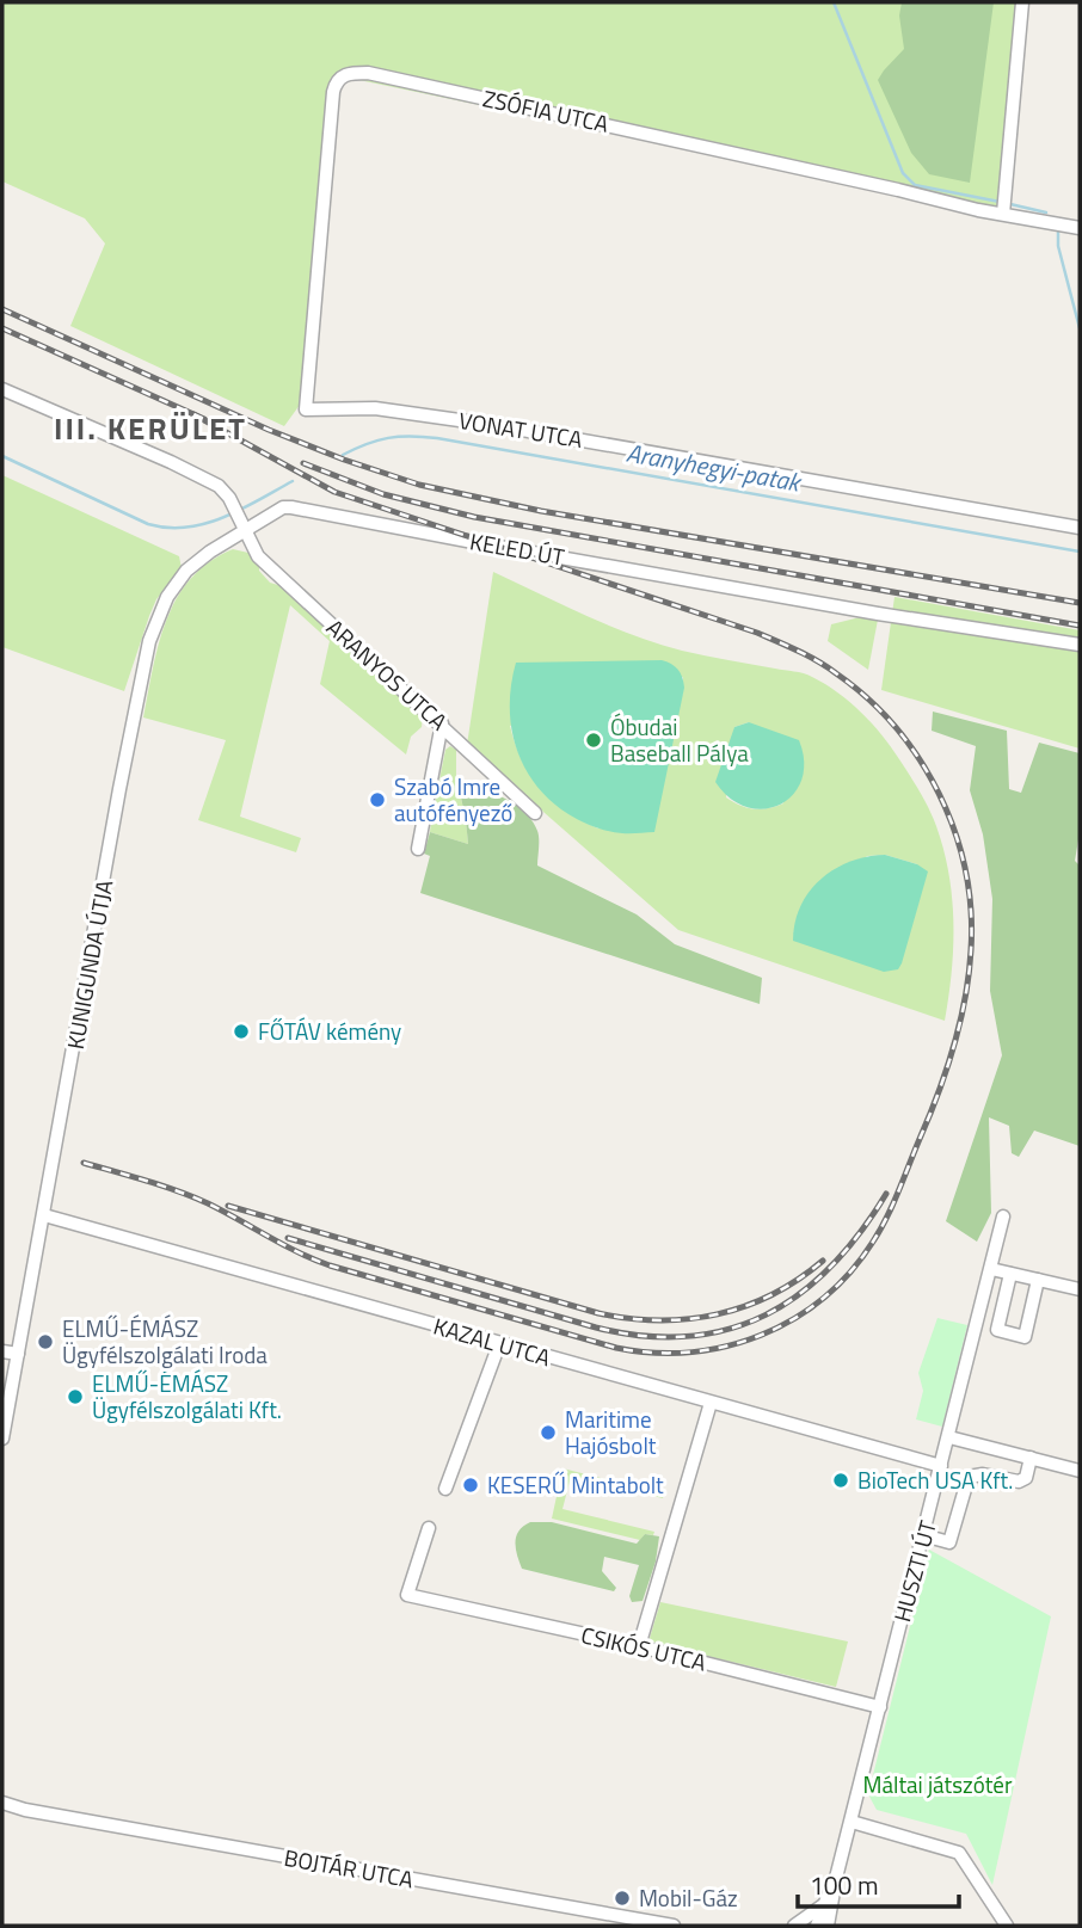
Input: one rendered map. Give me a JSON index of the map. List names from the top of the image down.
{
  "streets": {
    "street": [
      "ZSÓFIA UTCA",
      "VONAT UTCA",
      "KELED ÚT",
      "ARANYOS UTCA",
      "KUNIGUNDA ÚTJA",
      "KAZAL UTCA",
      "HUSZTI ÚT",
      "CSIKÓS UTCA",
      "BOJTÁR UTCA"
    ]
  },
  "crossings": [
    ["ZSÓFIA UTCA", "VONAT UTCA"],
    ["KELED ÚT", "ARANYOS UTCA"],
    ["KELED ÚT", "KUNIGUNDA ÚTJA"],
    ["ARANYOS UTCA", "KUNIGUNDA ÚTJA"],
    ["KUNIGUNDA ÚTJA", "KAZAL UTCA"],
    ["KAZAL UTCA", "HUSZTI ÚT"],
    ["HUSZTI ÚT", "CSIKÓS UTCA"]
  ],
  "districts": ["III. KERÜLET"],
  "water": ["Aranyhegyi-patak"],
  "parks": ["Máltai játszótér"],
  "places": [
    "Óbudai Baseball Pálya",
    "Szabó Imre autófényező",
    "FŐTÁV kémény",
    "ELMŰ-ÉMÁSZ Ügyfélszolgálati Iroda",
    "ELMŰ-ÉMÁSZ Ügyfélszolgálati Kft.",
    "Maritime Hajósbolt",
    "BioTech USA Kft.",
    "KESERŰ Mintabolt",
    "Mobil-Gáz"
  ],
  "scale_bar": "100 m"
}
